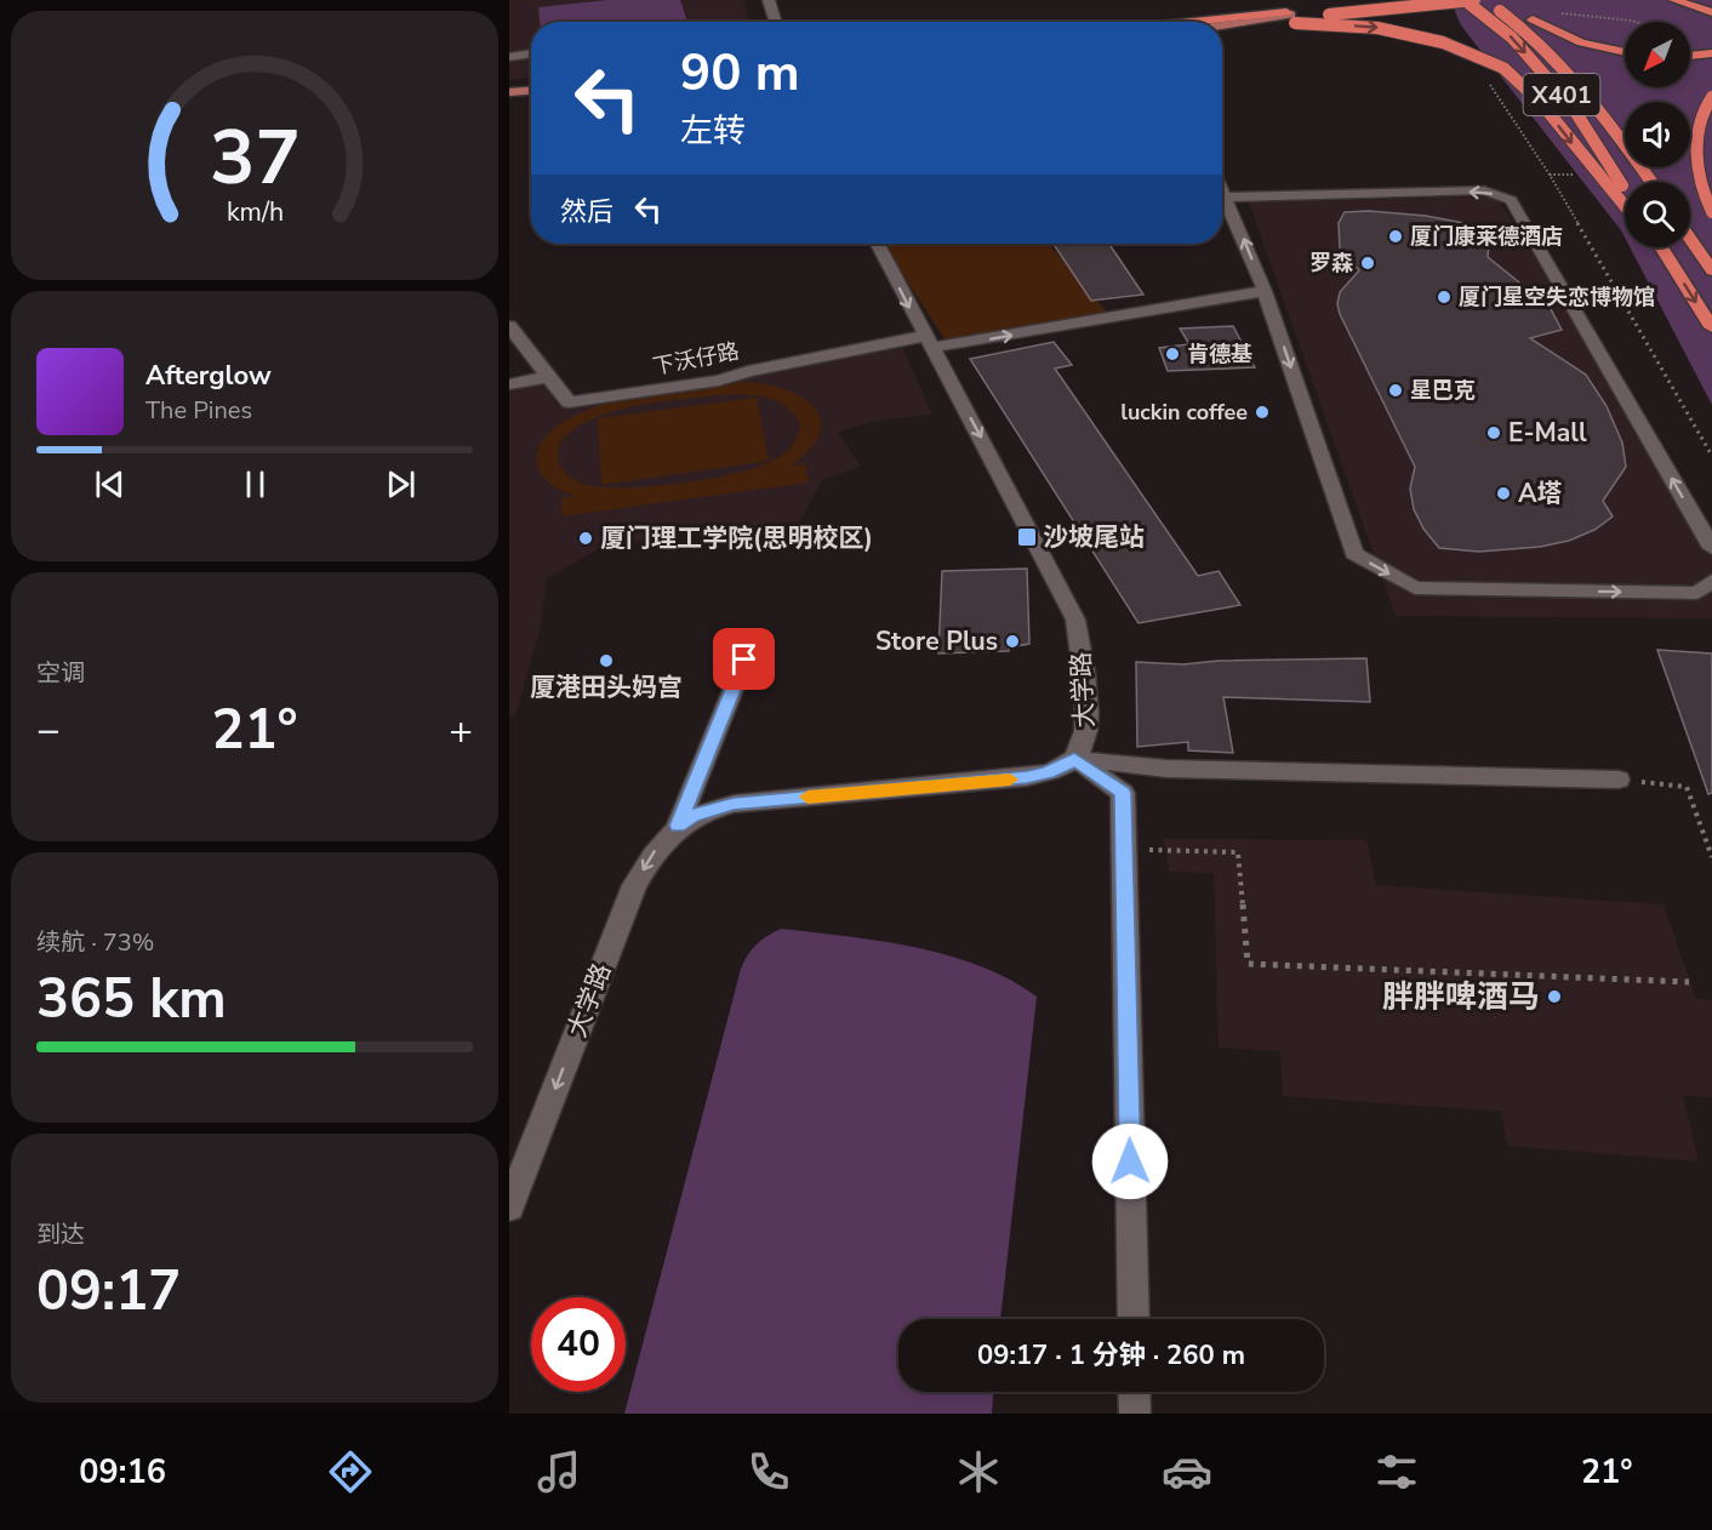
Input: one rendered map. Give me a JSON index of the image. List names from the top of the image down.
{
  "streets": {
    "highway": ["X401"],
    "street": ["下沃仔路", "大学路"]
  },
  "crossings": [
    ["下沃仔路", "大学路"]
  ],
  "one_way": ["大学路"],
  "places": {
    "other": [
      "厦门康莱德酒店",
      "罗森",
      "厦门星空失恋博物馆",
      "肯德基",
      "星巴克",
      "luckin coffee",
      "E-Mall",
      "A塔",
      "厦门理工学院(思明校区)",
      "Store Plus",
      "厦港田头妈宫",
      "胖胖啤酒马"
    ],
    "transit": ["沙坡尾站"]
  },
  "north": "bottom left",
  "page": {
    "turn": ["90 m", "左转"],
    "then": "然后",
    "song": ["Afterglow", "The Pines"],
    "tile": [
      "空调",
      ["续航 · 73%", "365 km"],
      ["到达", "09:17"]
    ],
    "heat": ["−", "21°", "+"],
    "limit": "40",
    "trip": "09:17 · 1 分钟 · 260 m",
    "tabs": ["09:16", "21°"],
    "gauge": ["37", "km/h"]
  }
}
